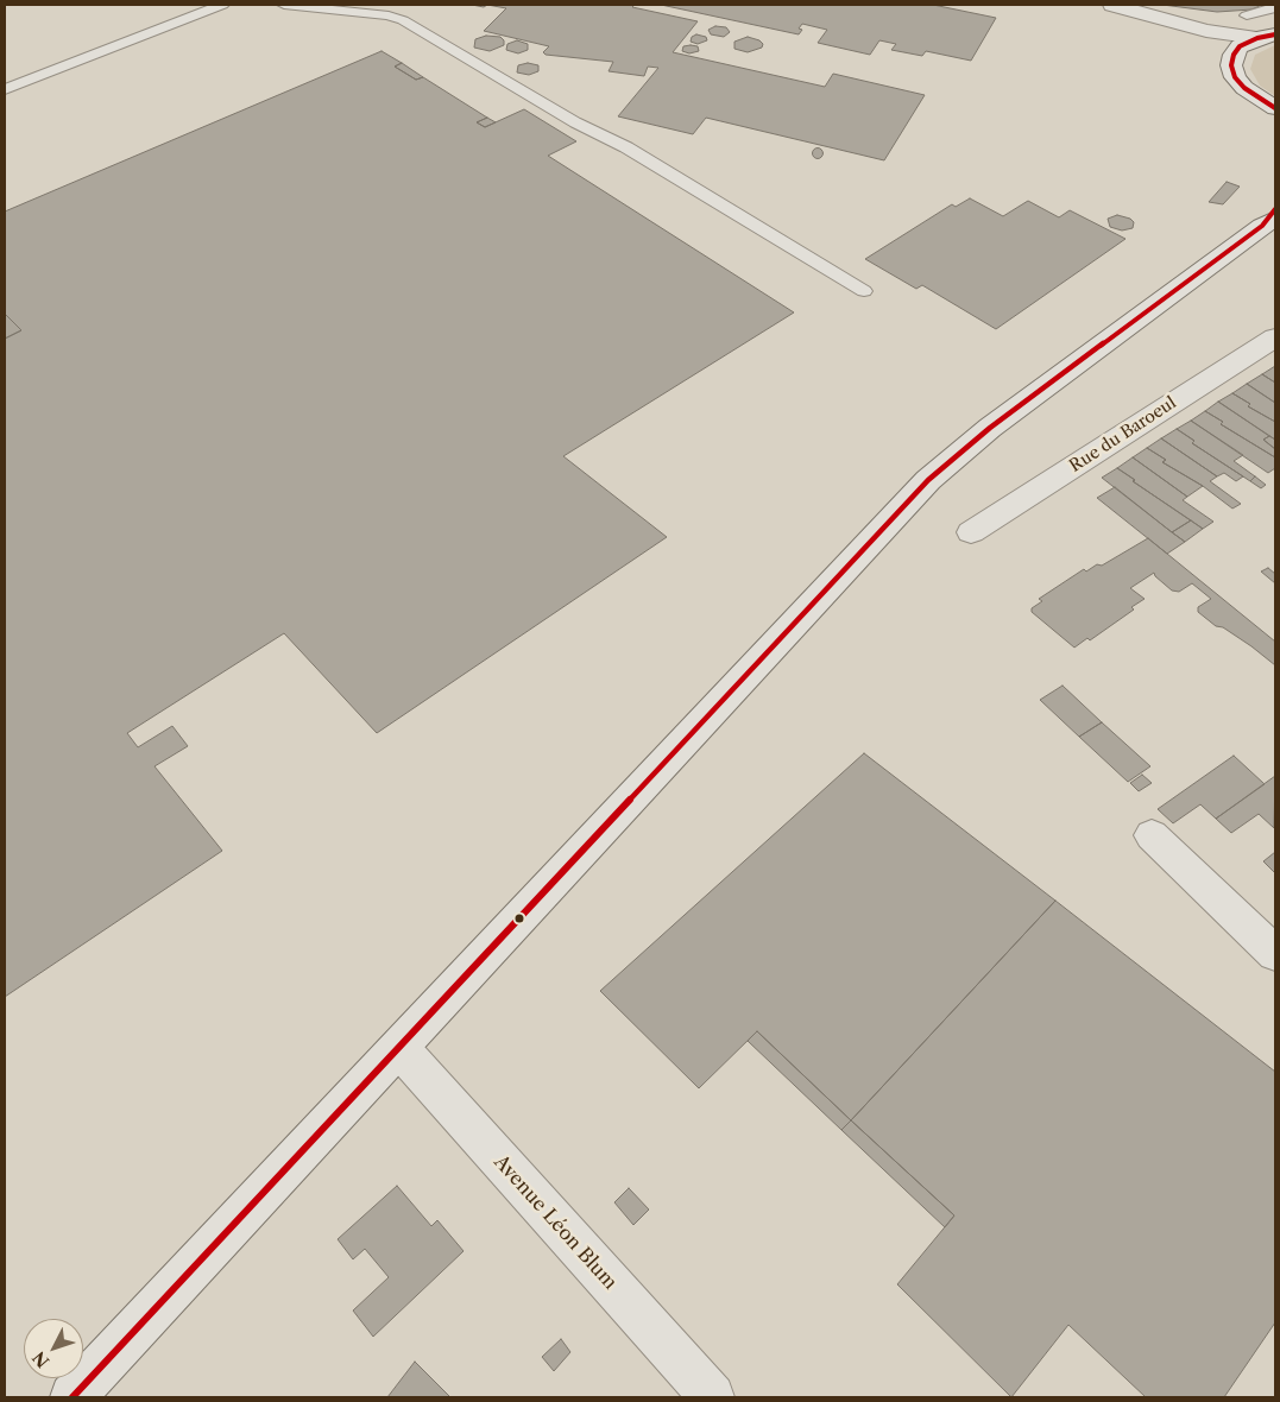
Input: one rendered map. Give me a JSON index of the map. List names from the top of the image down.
{
  "streets": {
    "main road": ["Rue du Baroeul", "Avenue Léon Blum"]
  },
  "north": "bottom left"
}
